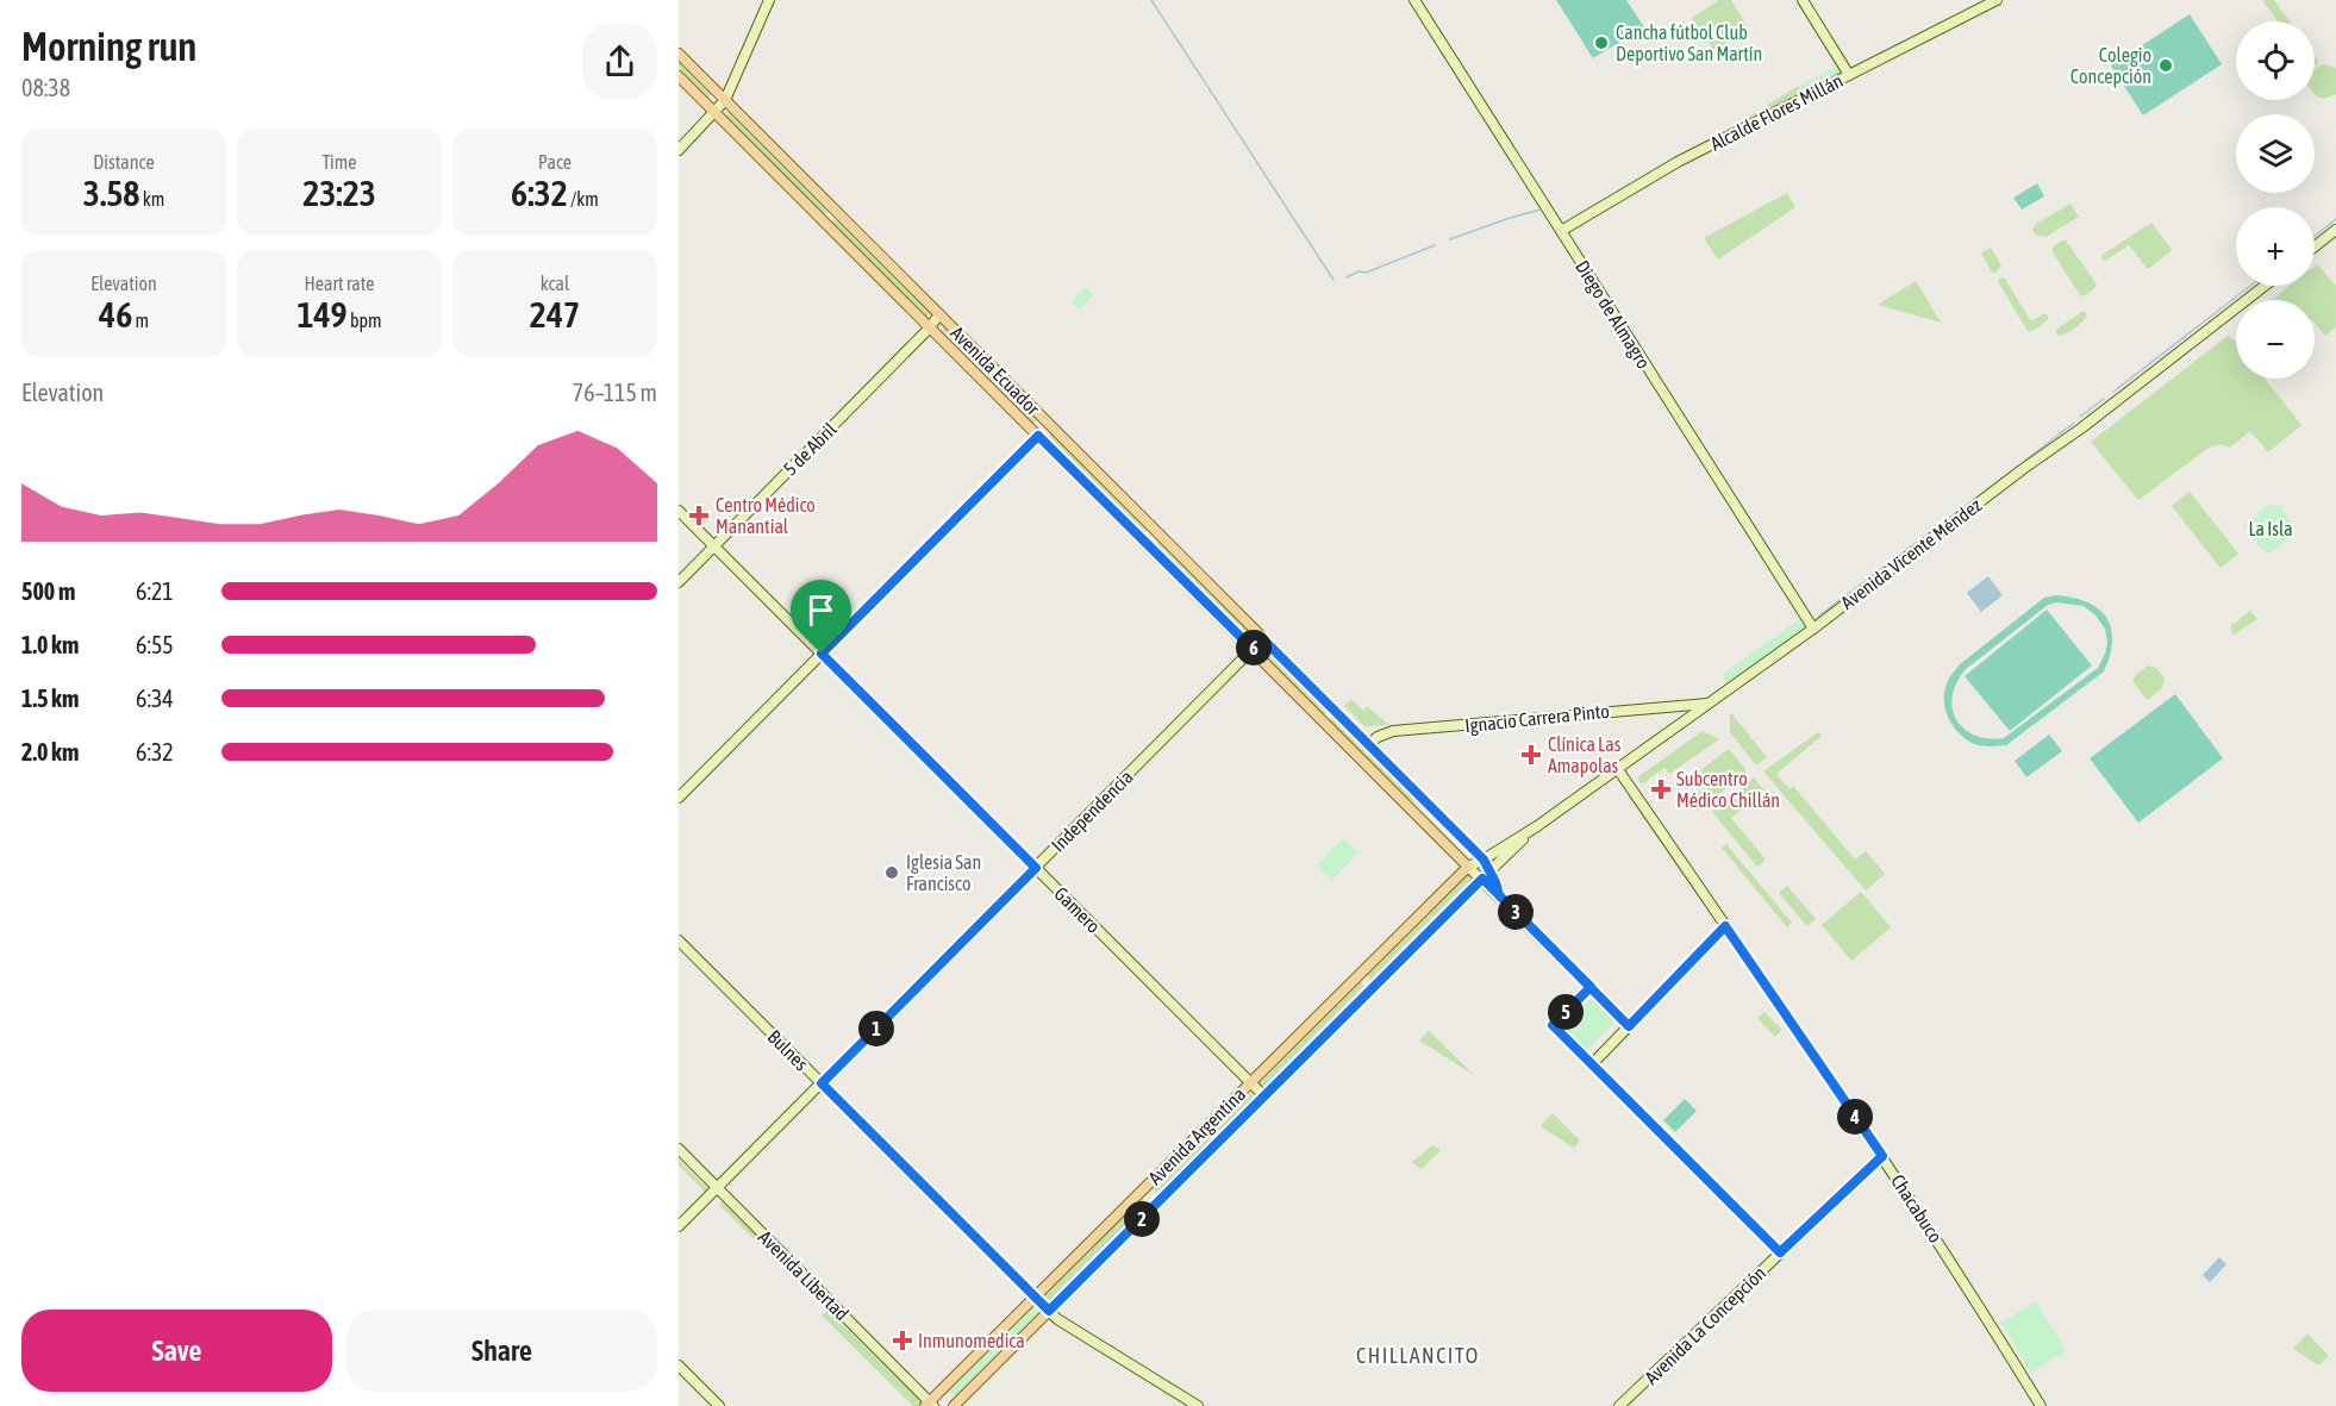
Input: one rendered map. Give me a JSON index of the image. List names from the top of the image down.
{
  "streets": {
    "main road": ["Avenida Ecuador", "Avenida Vicente Méndez", "Avenida Argentina"],
    "street": [
      "Alcalde Flores Millán",
      "Diego de Almagro",
      "5 de Abril",
      "Ignacio Carrera Pinto",
      "Independencia",
      "Gamero",
      "Bulnes",
      "Chacabuco",
      "Avenida Libertad",
      "Avenida La Concepción"
    ]
  },
  "crossings": [
    ["Alcalde Flores Millán", "Diego de Almagro"],
    ["Diego de Almagro", "Avenida Vicente Méndez"],
    ["Avenida Ecuador", "5 de Abril"],
    ["Avenida Ecuador", "Avenida Vicente Méndez"],
    ["Avenida Ecuador", "Ignacio Carrera Pinto"],
    ["Avenida Ecuador", "Independencia"],
    ["Avenida Ecuador", "Avenida Argentina"],
    ["5 de Abril", "Gamero"],
    ["Avenida Vicente Méndez", "Ignacio Carrera Pinto"],
    ["Avenida Vicente Méndez", "Avenida Argentina"],
    ["Avenida Vicente Méndez", "Chacabuco"],
    ["Independencia", "Gamero"],
    ["Independencia", "Bulnes"],
    ["Independencia", "Avenida Libertad"],
    ["Gamero", "Avenida Argentina"],
    ["Bulnes", "Avenida Argentina"],
    ["Avenida Argentina", "Avenida Libertad"],
    ["Chacabuco", "Avenida La Concepción"]
  ],
  "districts": ["CHILLANCITO"],
  "parks": ["La Isla"],
  "places": {
    "other": ["Cancha fútbol Club Deportivo San Martín", "Colegio Concepción", "Iglesia San Francisco"],
    "health": [
      "Centro Médico Manantial",
      "Clínica Las Amapolas",
      "Subcentro Médico Chillán",
      "Inmunomedica"
    ]
  },
  "page": {
    "heading": ["Morning run", "08:38"],
    "map_buttons": ["+", "−"],
    "stats": [
      ["Distance", "3.58 km"],
      ["Time", "23:23"],
      ["Pace", "6:32 /km"],
      ["Elevation", "46 m"],
      ["Heart rate", "149 bpm"],
      ["kcal", "247"]
    ],
    "chart": ["Elevation", "76–115 m"],
    "list": [
      {
        "name": "500 m",
        "note": "6:21"
      },
      {
        "name": "1.0 km",
        "note": "6:55"
      },
      {
        "name": "1.5 km",
        "note": "6:34"
      },
      {
        "name": "2.0 km",
        "note": "6:32"
      }
    ],
    "pins": [
      "6",
      "3",
      "5",
      "1",
      "4",
      "2"
    ],
    "buttons": ["Save", "Share"]
  }
}
